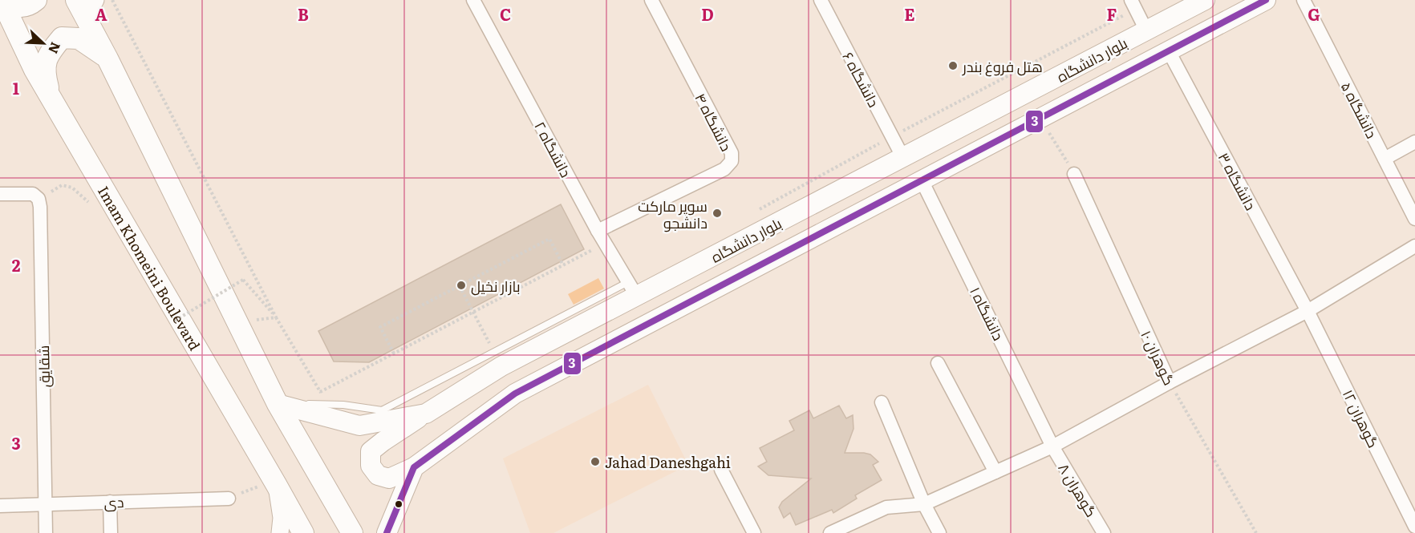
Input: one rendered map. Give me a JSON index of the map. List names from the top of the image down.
{
  "streets": {
    "main road": ["بلوار دانشگاه", "Imam Khomeini Boulevard"],
    "street": [
      "دانشگاه ۶",
      "دانشگاه ۵",
      "دانشگاه ۴",
      "دانشگاه ۲",
      "دانشگاه ۳",
      "دانشگاه ۱",
      "گوهران ۱۰",
      "شقایق",
      "گوهران ۱۲",
      "گوهران ۸",
      "دی"
    ]
  },
  "crossings": [
    ["بلوار دانشگاه", "دانشگاه ۶"],
    ["بلوار دانشگاه", "دانشگاه ۲"],
    ["بلوار دانشگاه", "دانشگاه ۳"],
    ["بلوار دانشگاه", "دانشگاه ۱"],
    ["دانشگاه ۴", "دانشگاه ۲"],
    ["دانشگاه ۳", "گوهران ۱۲"],
    ["دانشگاه ۱", "گوهران ۸"],
    ["شقایق", "دی"]
  ],
  "places": [
    "هتل فروغ بندر",
    "سوپر مارکت دانشجو",
    "بازار نخیل",
    "Jahad Daneshgahi"
  ],
  "lines": ["transit line 3"],
  "north": "bottom right",
  "grid": {
    "columns": [
      "A",
      "B",
      "C",
      "D",
      "E",
      "F",
      "G"
    ],
    "rows": ["1", "2", "3"]
  }
}
